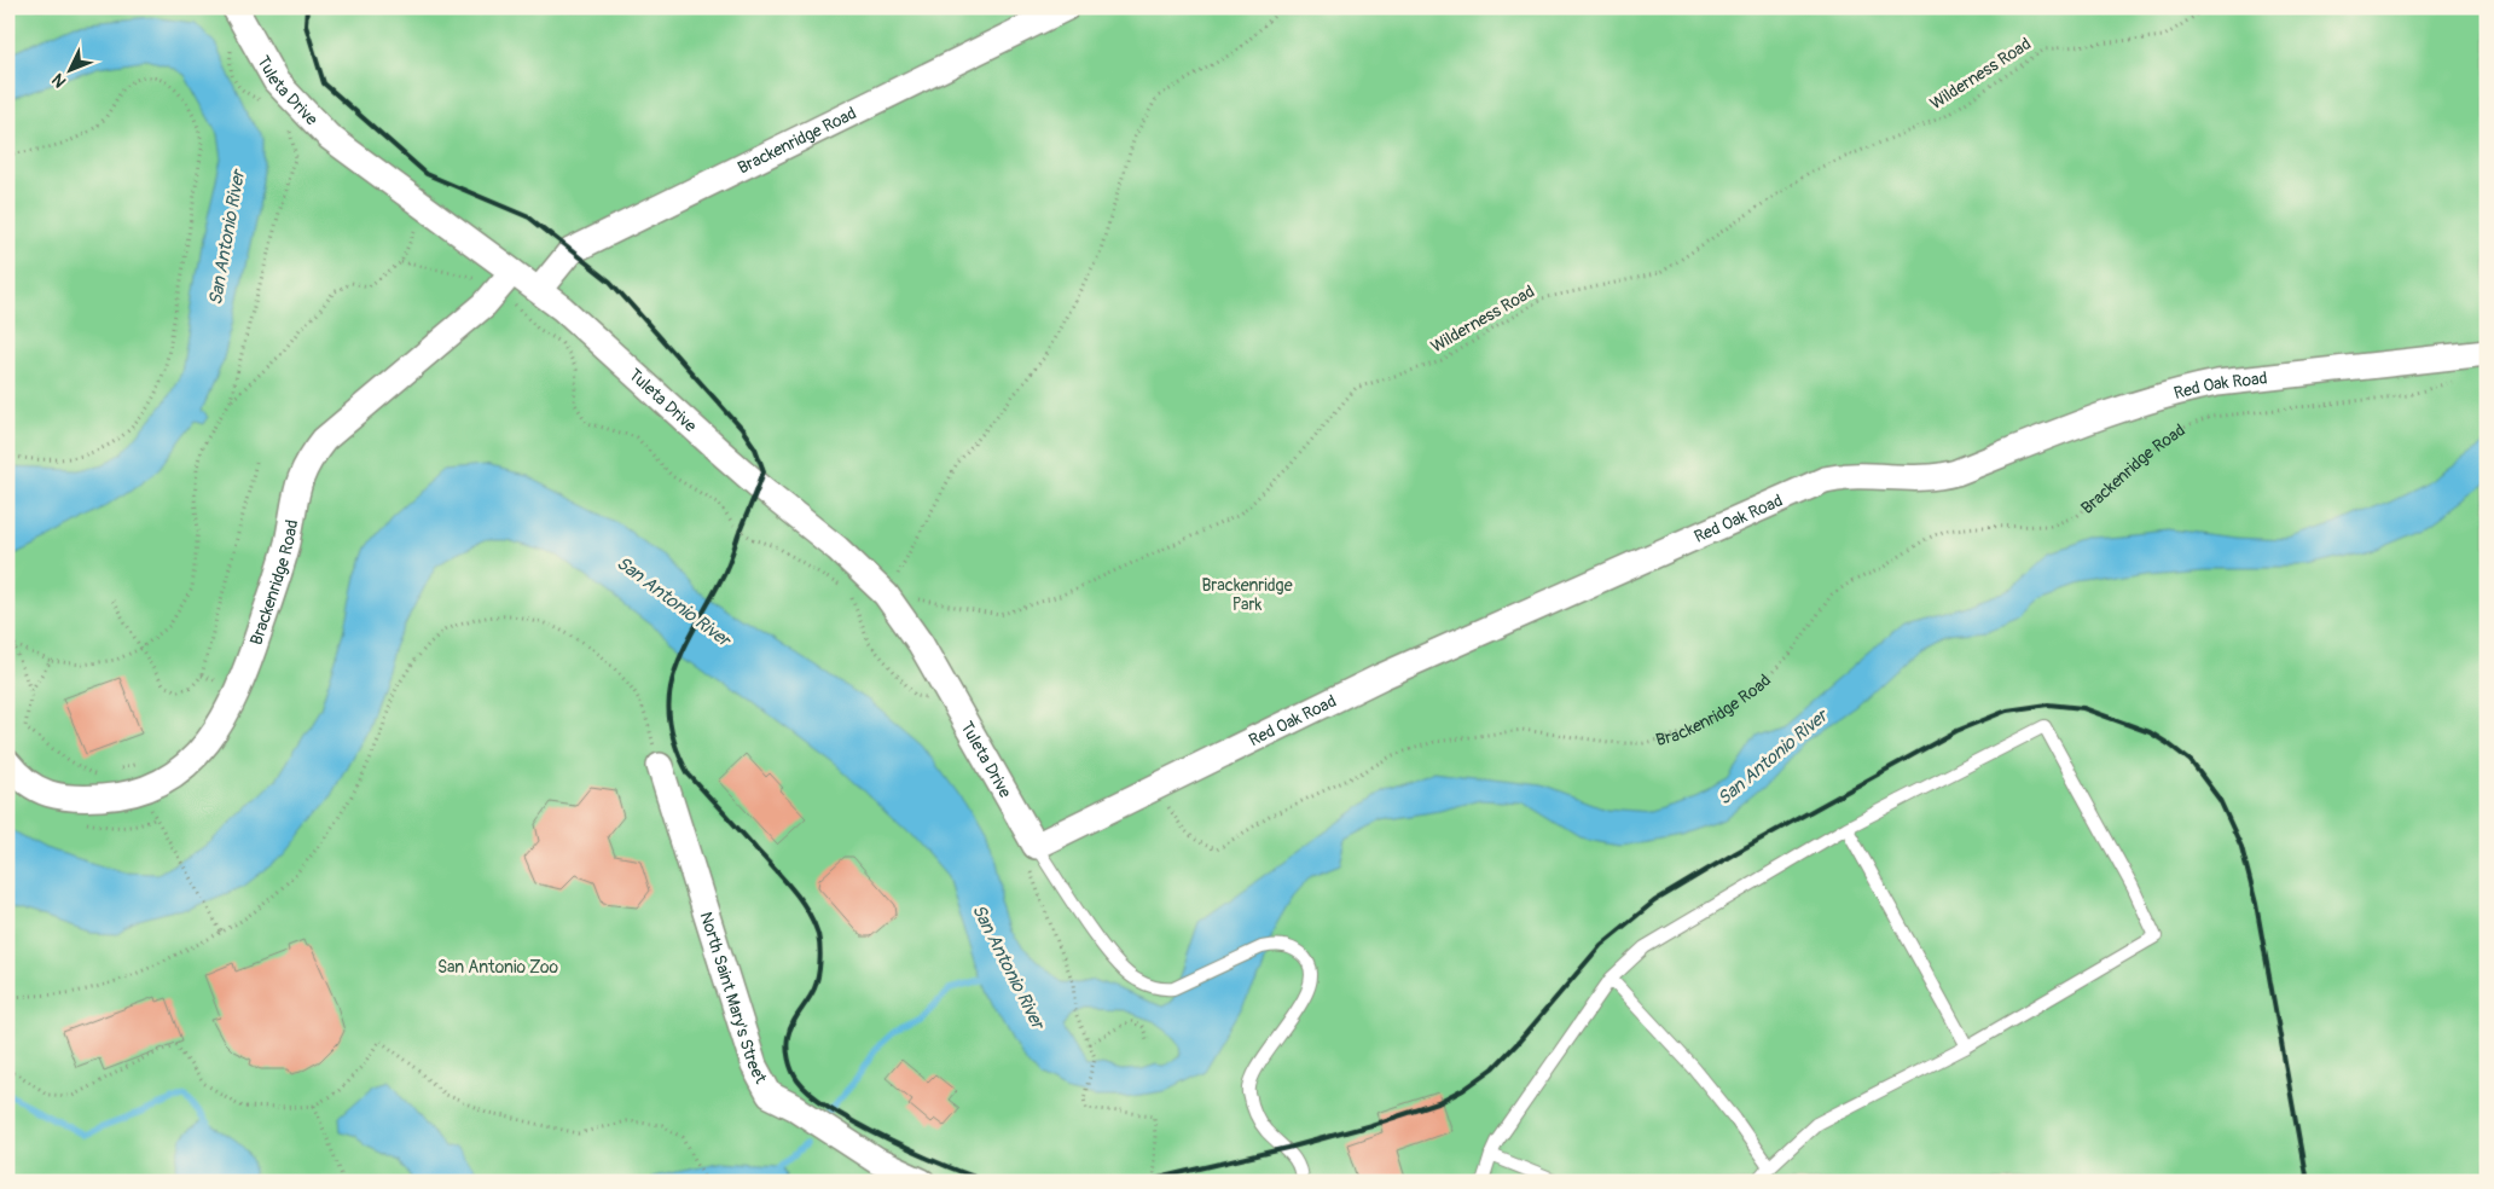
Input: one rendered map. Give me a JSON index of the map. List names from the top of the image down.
{
  "streets": {
    "street": [
      "Tuleta Drive",
      "Brackenridge Road",
      "Red Oak Road",
      "North Saint Mary's Street"
    ],
    "path": ["Wilderness Road"]
  },
  "crossings": [
    ["Wilderness Road", "Tuleta Drive"],
    ["Tuleta Drive", "Brackenridge Road"],
    ["Tuleta Drive", "Red Oak Road"]
  ],
  "water": ["San Antonio River"],
  "parks": ["Brackenridge Park", "San Antonio Zoo"],
  "north": "bottom left"
}
